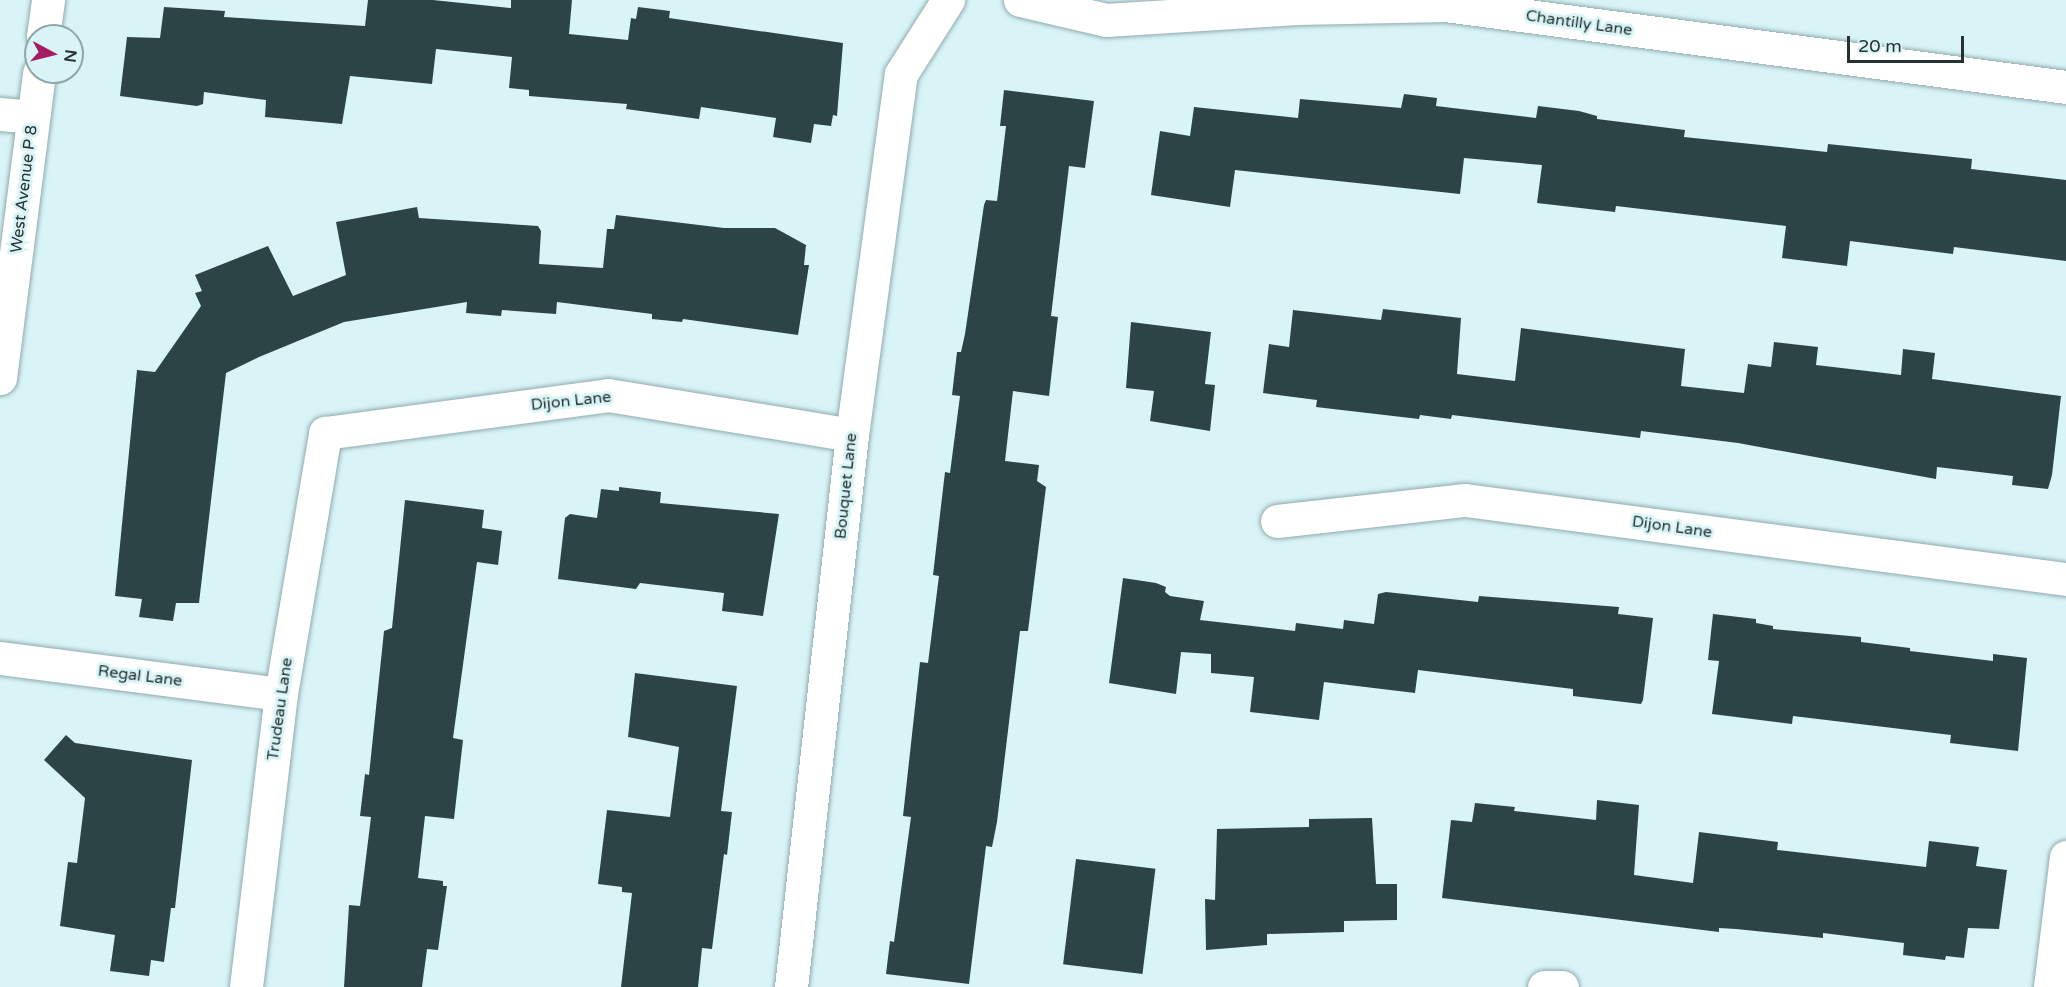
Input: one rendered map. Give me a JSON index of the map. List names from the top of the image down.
{
  "streets": {
    "street": [
      "Chantilly Lane",
      "West Avenue P 8",
      "Dijon Lane",
      "Bouquet Lane",
      "Regal Lane",
      "Trudeau Lane"
    ]
  },
  "crossings": [
    ["Dijon Lane", "Bouquet Lane"],
    ["Dijon Lane", "Trudeau Lane"],
    ["Regal Lane", "Trudeau Lane"]
  ],
  "scale_bar": "20 m",
  "north": "right"
}
